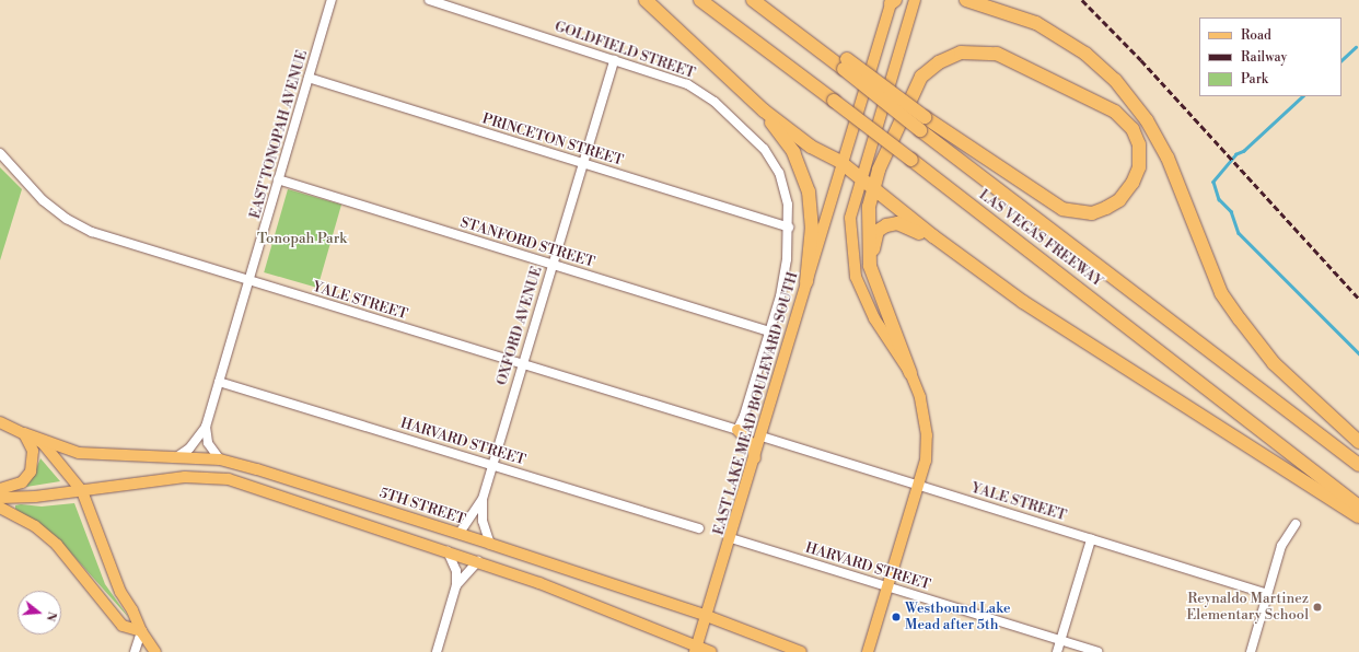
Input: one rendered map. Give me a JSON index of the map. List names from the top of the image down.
{
  "streets": {
    "highway": ["LAS VEGAS FREEWAY"],
    "main road": ["EAST LAKE MEAD BOULEVARD SOUTH", "5TH STREET"],
    "street": [
      "GOLDFIELD STREET",
      "EAST TONOPAH AVENUE",
      "PRINCETON STREET",
      "STANFORD STREET",
      "YALE STREET",
      "OXFORD AVENUE",
      "HARVARD STREET"
    ]
  },
  "crossings": [
    ["GOLDFIELD STREET", "PRINCETON STREET"],
    ["GOLDFIELD STREET", "STANFORD STREET"],
    ["GOLDFIELD STREET", "YALE STREET"],
    ["GOLDFIELD STREET", "OXFORD AVENUE"],
    ["EAST TONOPAH AVENUE", "PRINCETON STREET"],
    ["EAST TONOPAH AVENUE", "STANFORD STREET"],
    ["EAST TONOPAH AVENUE", "YALE STREET"],
    ["EAST TONOPAH AVENUE", "HARVARD STREET"],
    ["EAST TONOPAH AVENUE", "5TH STREET"],
    ["PRINCETON STREET", "OXFORD AVENUE"],
    ["STANFORD STREET", "OXFORD AVENUE"],
    ["YALE STREET", "OXFORD AVENUE"],
    ["YALE STREET", "EAST LAKE MEAD BOULEVARD SOUTH"],
    ["OXFORD AVENUE", "HARVARD STREET"],
    ["OXFORD AVENUE", "5TH STREET"],
    ["EAST LAKE MEAD BOULEVARD SOUTH", "HARVARD STREET"],
    ["EAST LAKE MEAD BOULEVARD SOUTH", "5TH STREET"]
  ],
  "parks": ["Tonopah Park"],
  "places": ["Reynaldo Martinez Elementary School", "Westbound Lake Mead after 5th"],
  "legend": ["Road", "Railway", "Park"],
  "north": "right"
}
